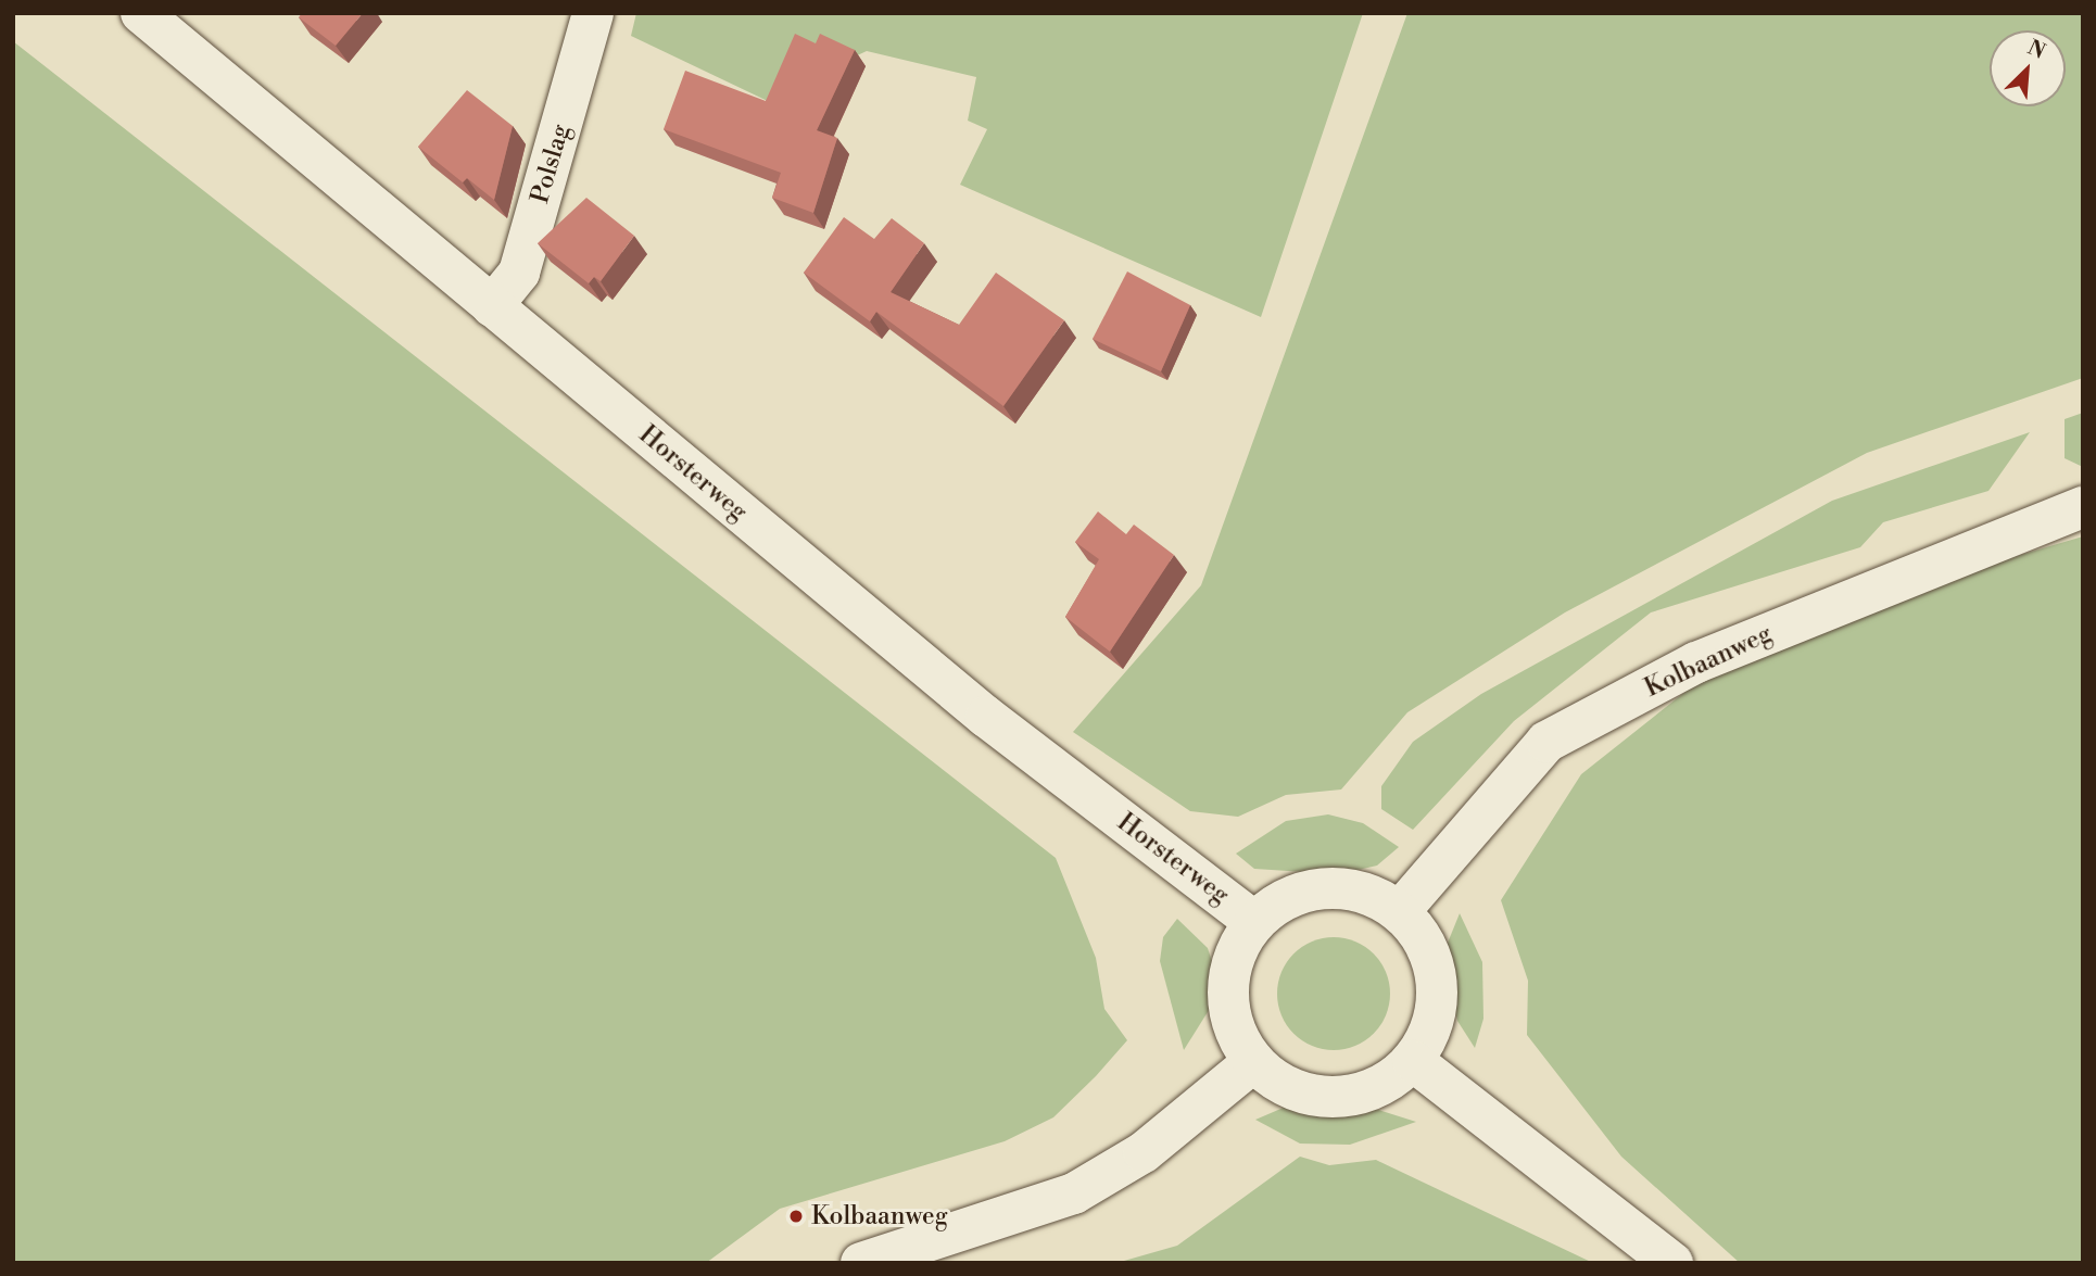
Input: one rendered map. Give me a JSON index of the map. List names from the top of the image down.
{
  "streets": {
    "main road": ["Polslag", "Horsterweg", "Kolbaanweg"]
  },
  "crossings": [
    ["Polslag", "Horsterweg"],
    ["Horsterweg", "Kolbaanweg"]
  ],
  "places": ["Kolbaanweg"],
  "north": "top right"
}
